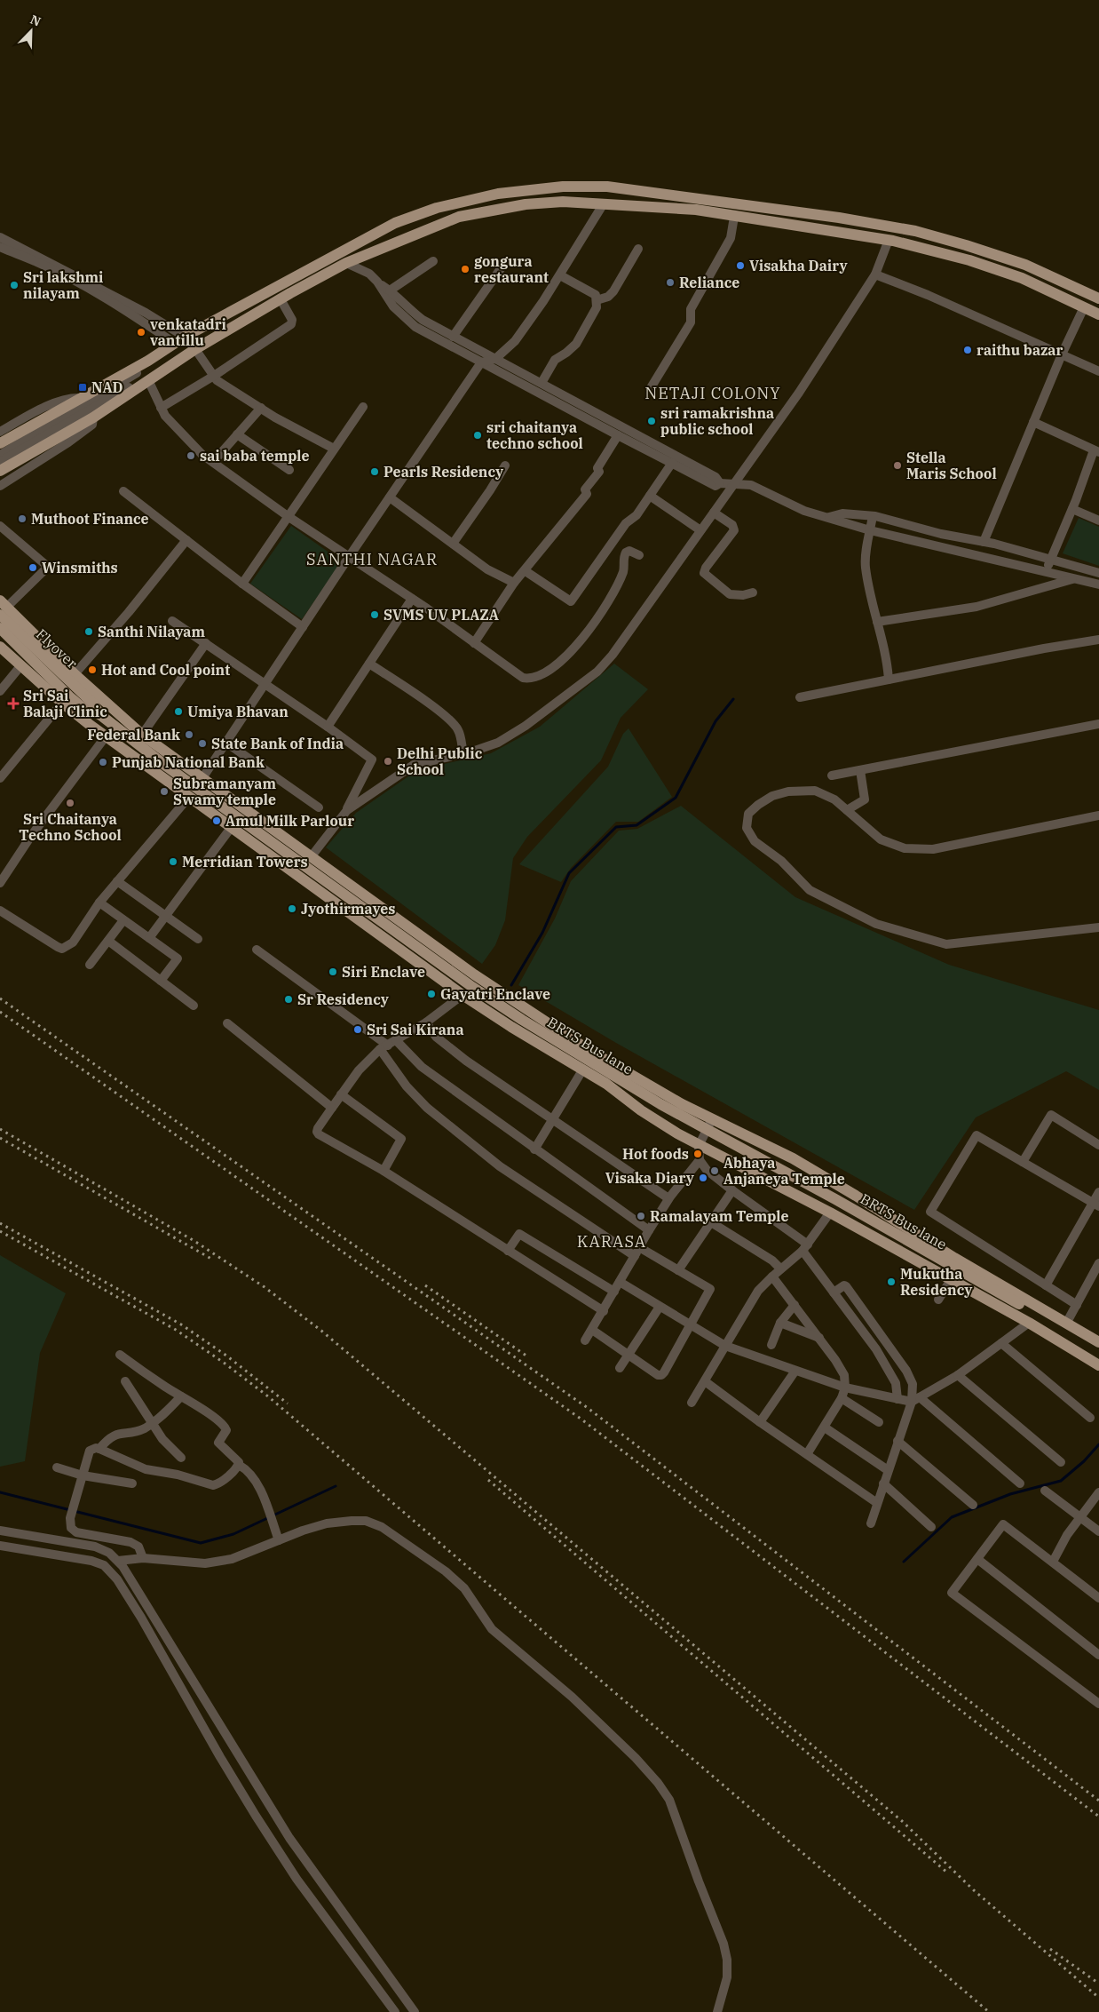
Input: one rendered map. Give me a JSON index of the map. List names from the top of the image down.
{
  "streets": {
    "main road": ["Flyover", "BRTS Bus lane"]
  },
  "crossings": [
    ["Flyover", "BRTS Bus lane"]
  ],
  "districts": ["NETAJI COLONY", "SANTHI NAGAR", "KARASA"],
  "places": {
    "other": [
      "Visakha Dairy",
      "gongura restaurant",
      "Reliance",
      "Sri lakshmi nilayam",
      "venkatadri vantillu",
      "raithu bazar",
      "sri ramakrishna public school",
      "sri chaitanya techno school",
      "sai baba temple",
      "Stella Maris School",
      "Pearls Residency",
      "Muthoot Finance",
      "Winsmiths",
      "SVMS UV PLAZA",
      "Santhi Nilayam",
      "Hot and Cool point",
      "Umiya Bhavan",
      "Federal Bank",
      "State Bank of India",
      "Delhi Public School",
      "Punjab National Bank",
      "Subramanyam Swamy temple",
      "Sri Chaitanya Techno School",
      "Amul Milk Parlour",
      "Merridian Towers",
      "Jyothirmayes",
      "Siri Enclave",
      "Gayatri Enclave",
      "Sr Residency",
      "Sri Sai Kirana",
      "Hot foods",
      "Abhaya Anjaneya Temple",
      "Visaka Diary",
      "Ramalayam Temple",
      "Mukutha Residency"
    ],
    "transit": ["NAD"],
    "health": ["Sri Sai Balaji Clinic"]
  },
  "north": "top right"
}
